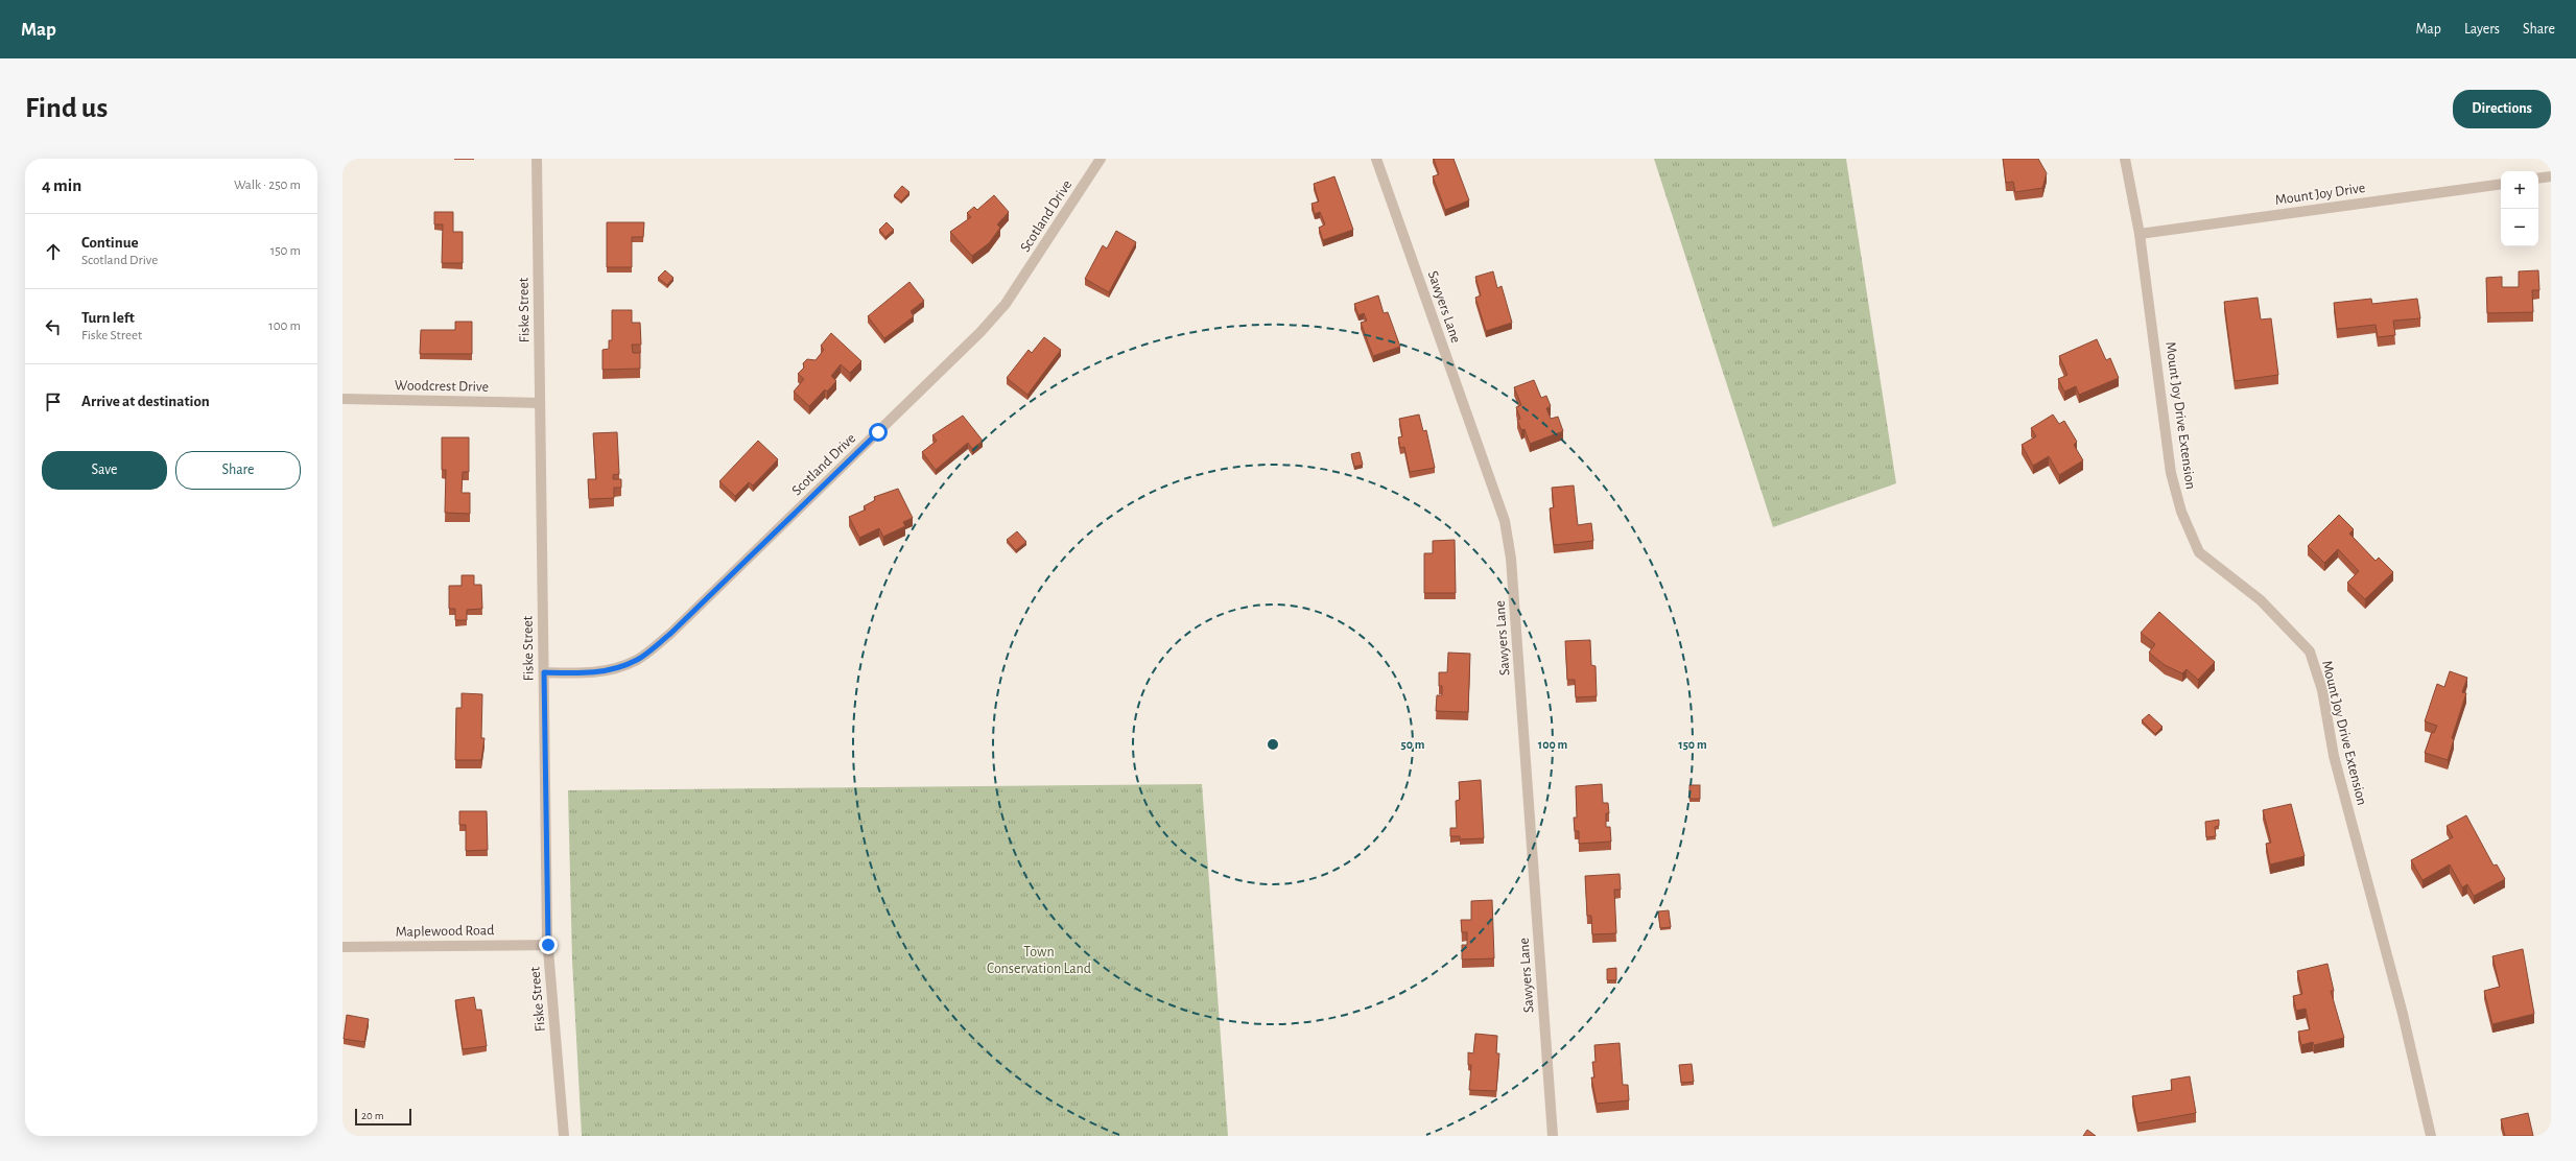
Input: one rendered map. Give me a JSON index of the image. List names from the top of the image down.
{
  "streets": {
    "street": [
      "Mount Joy Drive",
      "Scotland Drive",
      "Sawyers Lane",
      "Fiske Street",
      "Woodcrest Drive",
      "Mount Joy Drive Extension",
      "Maplewood Road"
    ]
  },
  "crossings": [
    ["Mount Joy Drive", "Mount Joy Drive Extension"],
    ["Scotland Drive", "Fiske Street"],
    ["Fiske Street", "Woodcrest Drive"],
    ["Fiske Street", "Maplewood Road"]
  ],
  "parks": ["Town Conservation Land"],
  "scale_bar": "20 m",
  "page": {
    "header": "Map",
    "nav": ["Map", "Layers", "Share"],
    "buttons": [
      "Directions",
      ["Save", "Share"]
    ],
    "title": "Find us",
    "heading": ["4 min", "Walk · 250 m"],
    "map_buttons": ["+", "−"],
    "list": [
      ["Continue", "Scotland Drive", "150 m"],
      ["Turn left", "Fiske Street", "100 m"],
      "Arrive at destination"
    ],
    "scale": "20 m"
  },
  "rings": ["50 m", "100 m", "150 m"]
}
